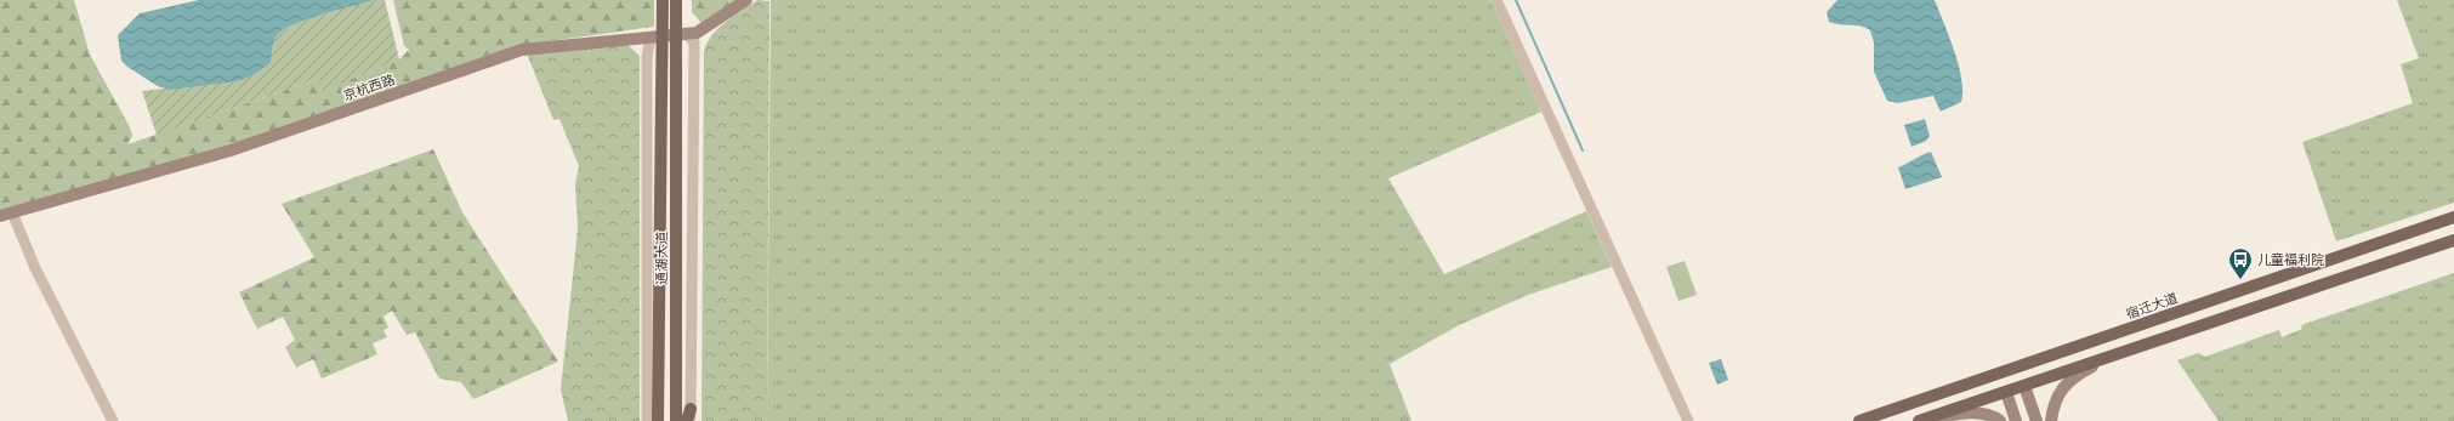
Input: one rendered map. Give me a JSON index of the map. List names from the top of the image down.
{
  "streets": {
    "main road": ["京杭西路", "通湖大道", "宿迁大道"]
  },
  "places": {
    "bus stop": ["儿童福利院"]
  }
}
